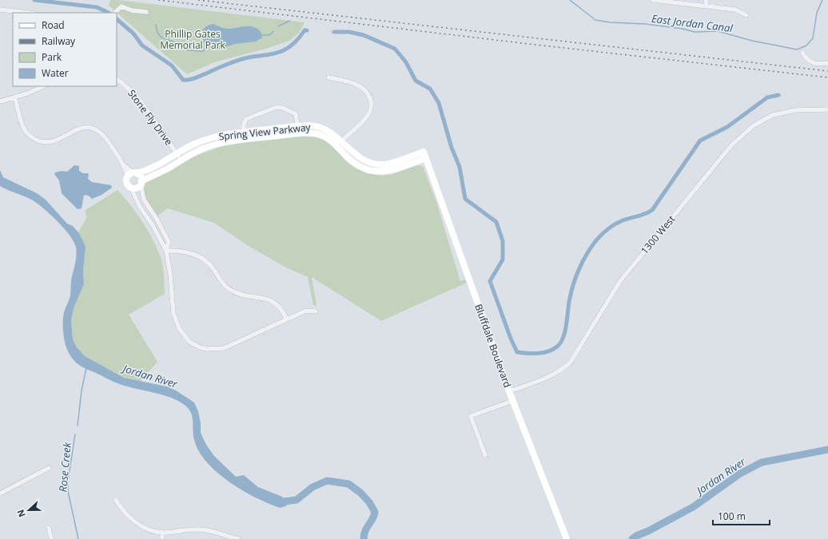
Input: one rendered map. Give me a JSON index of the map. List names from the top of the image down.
{
  "streets": {
    "street": [
      "Stone Fly Drive",
      "Spring View Parkway",
      "1300 West",
      "Bluffdale Boulevard"
    ]
  },
  "crossings": [
    ["Stone Fly Drive", "Spring View Parkway"],
    ["Spring View Parkway", "Bluffdale Boulevard"],
    ["1300 West", "Bluffdale Boulevard"]
  ],
  "water": ["East Jordan Canal", "Jordan River", "Rose Creek"],
  "parks": ["Phillip Gates Memorial Park"],
  "legend": [
    "Road",
    "Railway",
    "Park",
    "Water"
  ],
  "scale_bar": "100 m",
  "north": "left"
}
